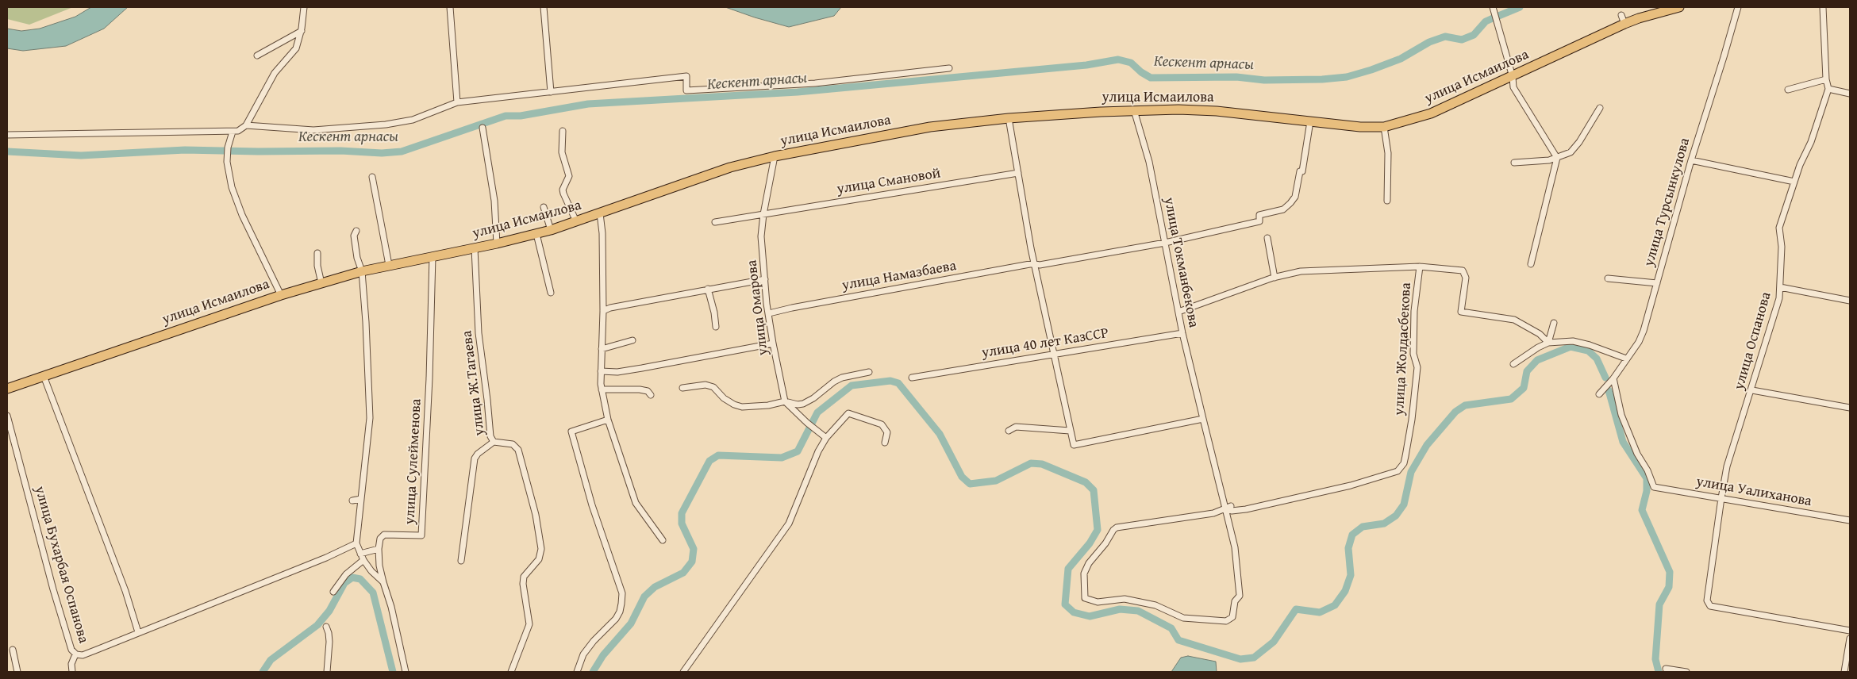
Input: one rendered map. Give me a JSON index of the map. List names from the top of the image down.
{
  "streets": {
    "main road": ["улица Исмаилова"],
    "street": [
      "улица Смановой",
      "улица Турсынкулова",
      "улица Токманбекова",
      "улица Намазбаева",
      "улица Омарова",
      "улица Оспанова",
      "улица 40 лет КазССР",
      "улица Жолдасбекова",
      "улица Ж.Тагаева",
      "улица Сулейменова",
      "улица Уалиханова",
      "улица Бухарбая Оспанова"
    ]
  },
  "crossings": [
    ["улица Исмаилова", "улица Токманбекова"],
    ["улица Исмаилова", "улица Намазбаева"],
    ["улица Исмаилова", "улица Омарова"],
    ["улица Исмаилова", "улица Ж.Тагаева"],
    ["улица Исмаилова", "улица Сулейменова"],
    ["улица Смановой", "улица Омарова"],
    ["улица Турсынкулова", "улица Уалиханова"],
    ["улица Токманбекова", "улица Намазбаева"],
    ["улица Токманбекова", "улица 40 лет КазССР"],
    ["улица Токманбекова", "улица Жолдасбекова"],
    ["улица Намазбаева", "улица Омарова"],
    ["улица Оспанова", "улица Уалиханова"]
  ],
  "water": ["Кескент арнасы"]
}
